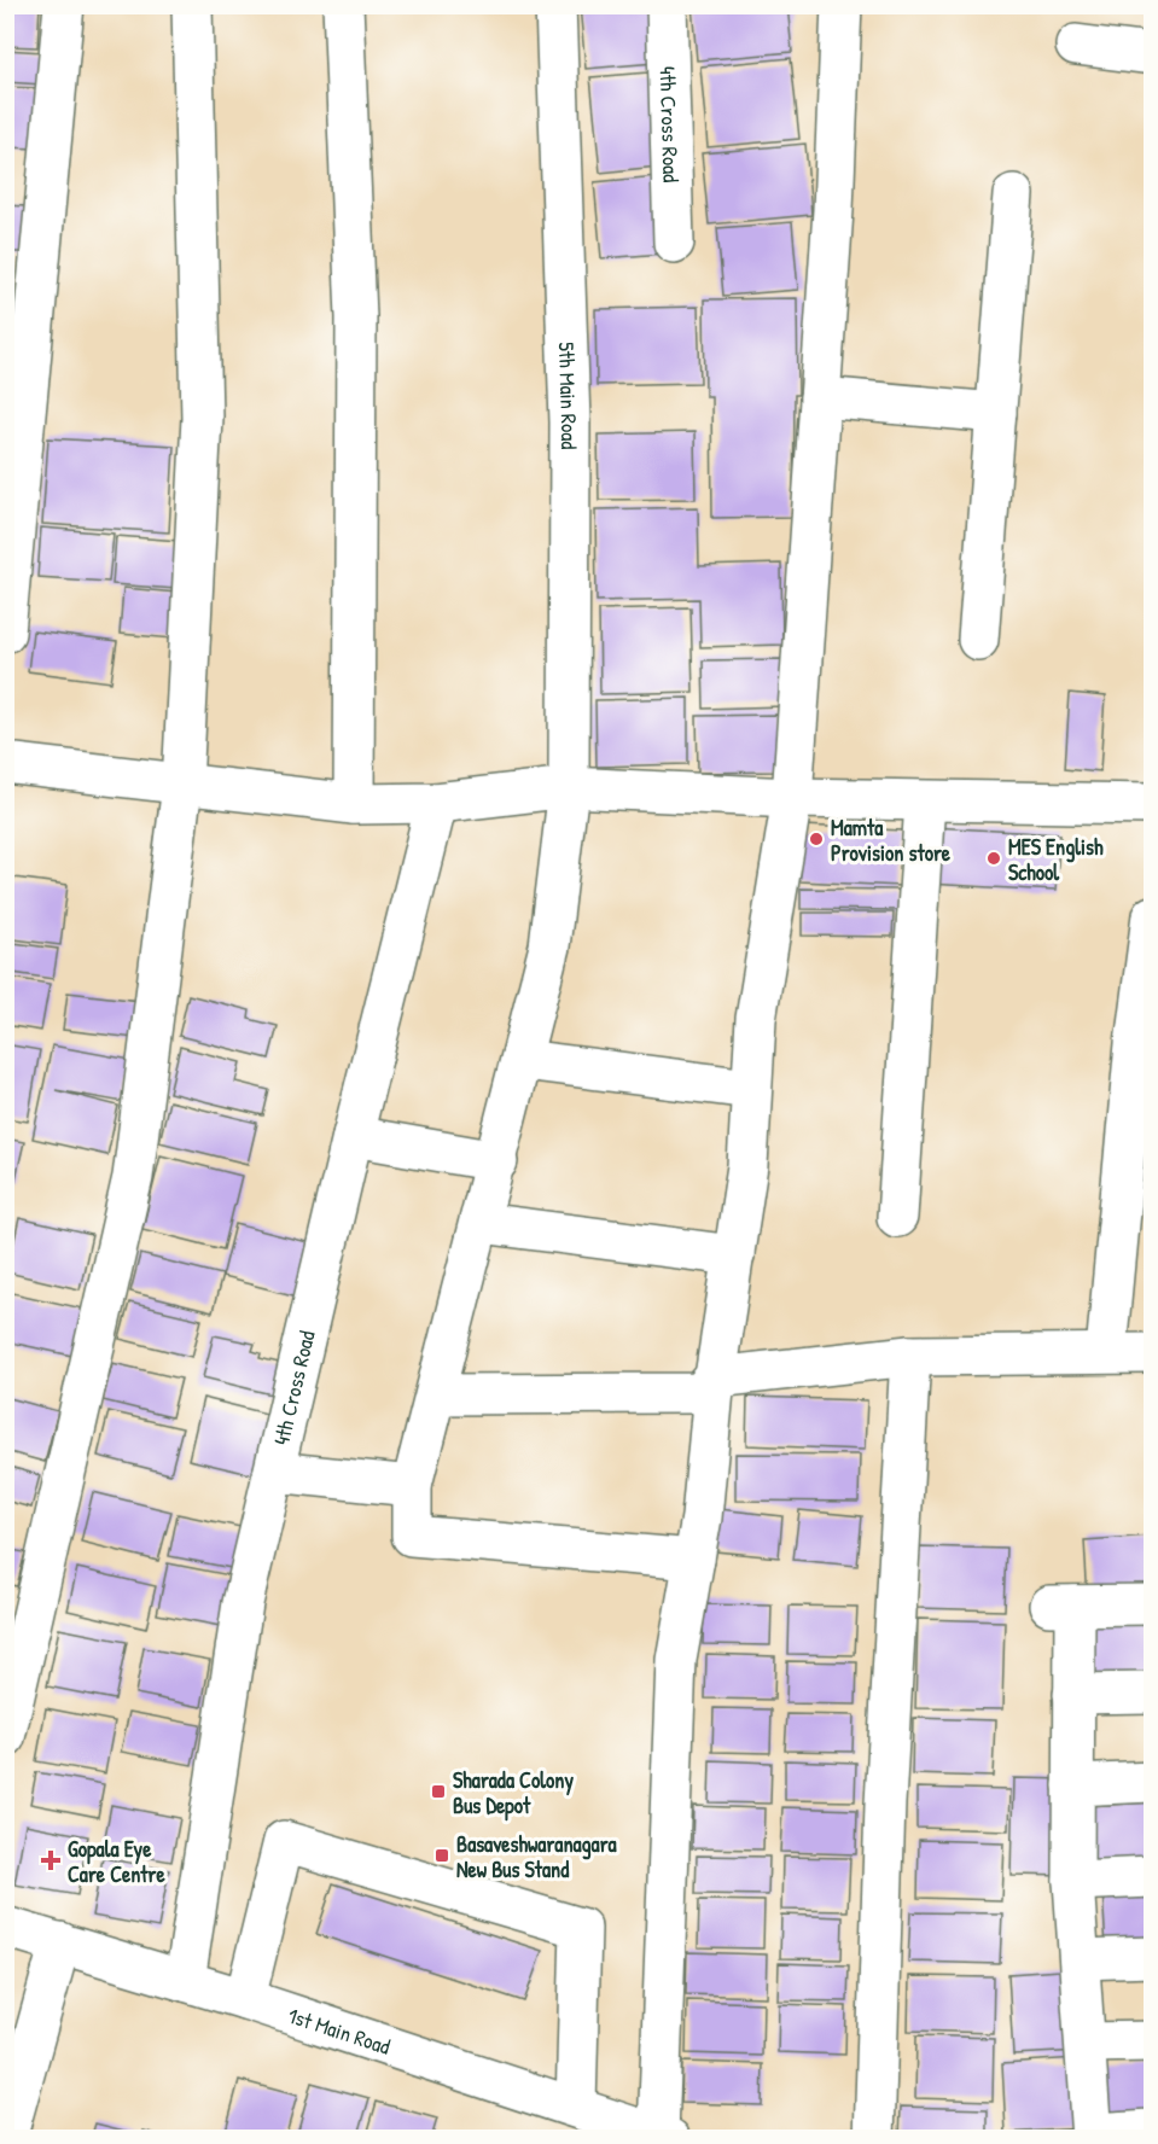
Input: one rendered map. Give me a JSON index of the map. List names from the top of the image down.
{
  "streets": {
    "street": ["4th Cross Road", "5th Main Road", "1st Main Road"]
  },
  "crossings": [
    ["4th Cross Road", "1st Main Road"]
  ],
  "places": {
    "other": ["Mamta Provision store", "MES English School"],
    "transit": ["Sharada Colony Bus Depot", "Basaveshwaranagara New Bus Stand"],
    "health": ["Gopala Eye Care Centre"]
  }
}
